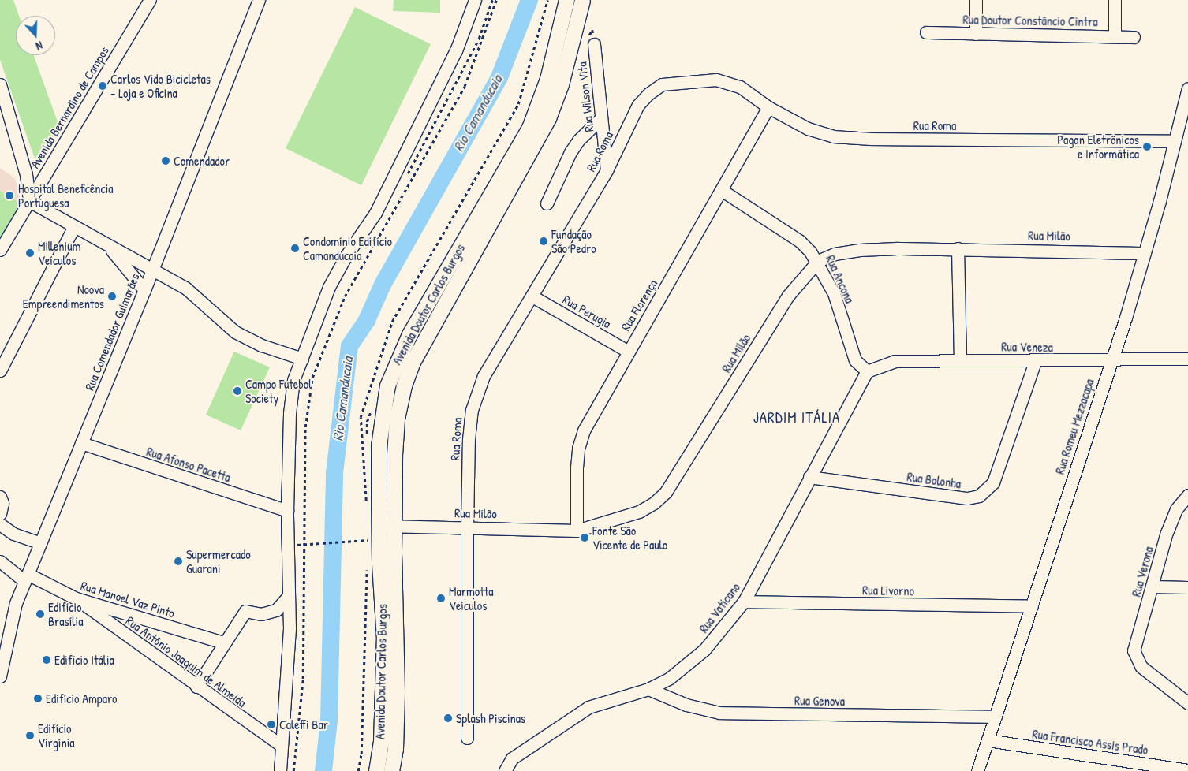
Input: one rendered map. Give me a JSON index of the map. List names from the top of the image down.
{
  "streets": {
    "main road": ["Avenida Doutor Carlos Burgos"],
    "street": [
      "Rua Doutor Constâncio Cintra",
      "Rua Wilson Vita",
      "Avenida Bernardino de Campos",
      "Rua Roma",
      "Rua Milão",
      "Rua Ancona",
      "Rua Florença",
      "Rua Perugia",
      "Rua Comendador Guimarães",
      "Rua Veneza",
      "Rua Romeu Mezzacapa",
      "Rua Afonso Pacetta",
      "Rua Bolonha",
      "Rua Verona",
      "Rua Livorno",
      "Rua Manoel Vaz Pinto",
      "Rua Vaticano",
      "Rua Antônio Joaquim de Almeida",
      "Rua Genova",
      "Rua Francisco Assis Prado"
    ]
  },
  "crossings": [
    ["Rua Wilson Vita", "Rua Roma"],
    ["Rua Roma", "Rua Milão"],
    ["Rua Roma", "Rua Florença"],
    ["Rua Roma", "Rua Perugia"],
    ["Rua Roma", "Rua Romeu Mezzacapa"],
    ["Rua Milão", "Rua Ancona"],
    ["Rua Milão", "Avenida Doutor Carlos Burgos"],
    ["Rua Milão", "Rua Florença"],
    ["Rua Milão", "Rua Romeu Mezzacapa"],
    ["Rua Ancona", "Rua Florença"],
    ["Rua Ancona", "Rua Veneza"],
    ["Rua Ancona", "Rua Vaticano"],
    ["Rua Florença", "Rua Perugia"],
    ["Rua Comendador Guimarães", "Rua Afonso Pacetta"],
    ["Rua Comendador Guimarães", "Rua Manoel Vaz Pinto"],
    ["Rua Veneza", "Rua Romeu Mezzacapa"],
    ["Rua Veneza", "Rua Bolonha"],
    ["Rua Veneza", "Rua Vaticano"],
    ["Rua Romeu Mezzacapa", "Rua Livorno"],
    ["Rua Romeu Mezzacapa", "Rua Genova"],
    ["Rua Romeu Mezzacapa", "Rua Francisco Assis Prado"],
    ["Rua Bolonha", "Rua Vaticano"],
    ["Rua Livorno", "Rua Vaticano"],
    ["Rua Manoel Vaz Pinto", "Rua Antônio Joaquim de Almeida"],
    ["Rua Vaticano", "Rua Genova"]
  ],
  "districts": ["JARDIM ITÁLIA"],
  "water": ["Rio Camanducaia"],
  "places": [
    "Carlos Vido Bicicletas - Loja e Oficina",
    "Pagan Eletrônicos e Informática",
    "Comendador",
    "Hospital Beneficência Portuguesa",
    "Fundação São Pedro",
    "Condomínio Edifício Camanducaia",
    "Millenium Veículos",
    "Noova Empreendimentos",
    "Campo Futebol Society",
    "Fonte São Vicente de Paulo",
    "Supermercado Guarani",
    "Marmotta Veículos",
    "Edifício Brasília",
    "Edifício Itália",
    "Edifício Amparo",
    "Splash Piscinas",
    "Caleffi Bar",
    "Edifício Virgínia"
  ],
  "north": "bottom"
}
